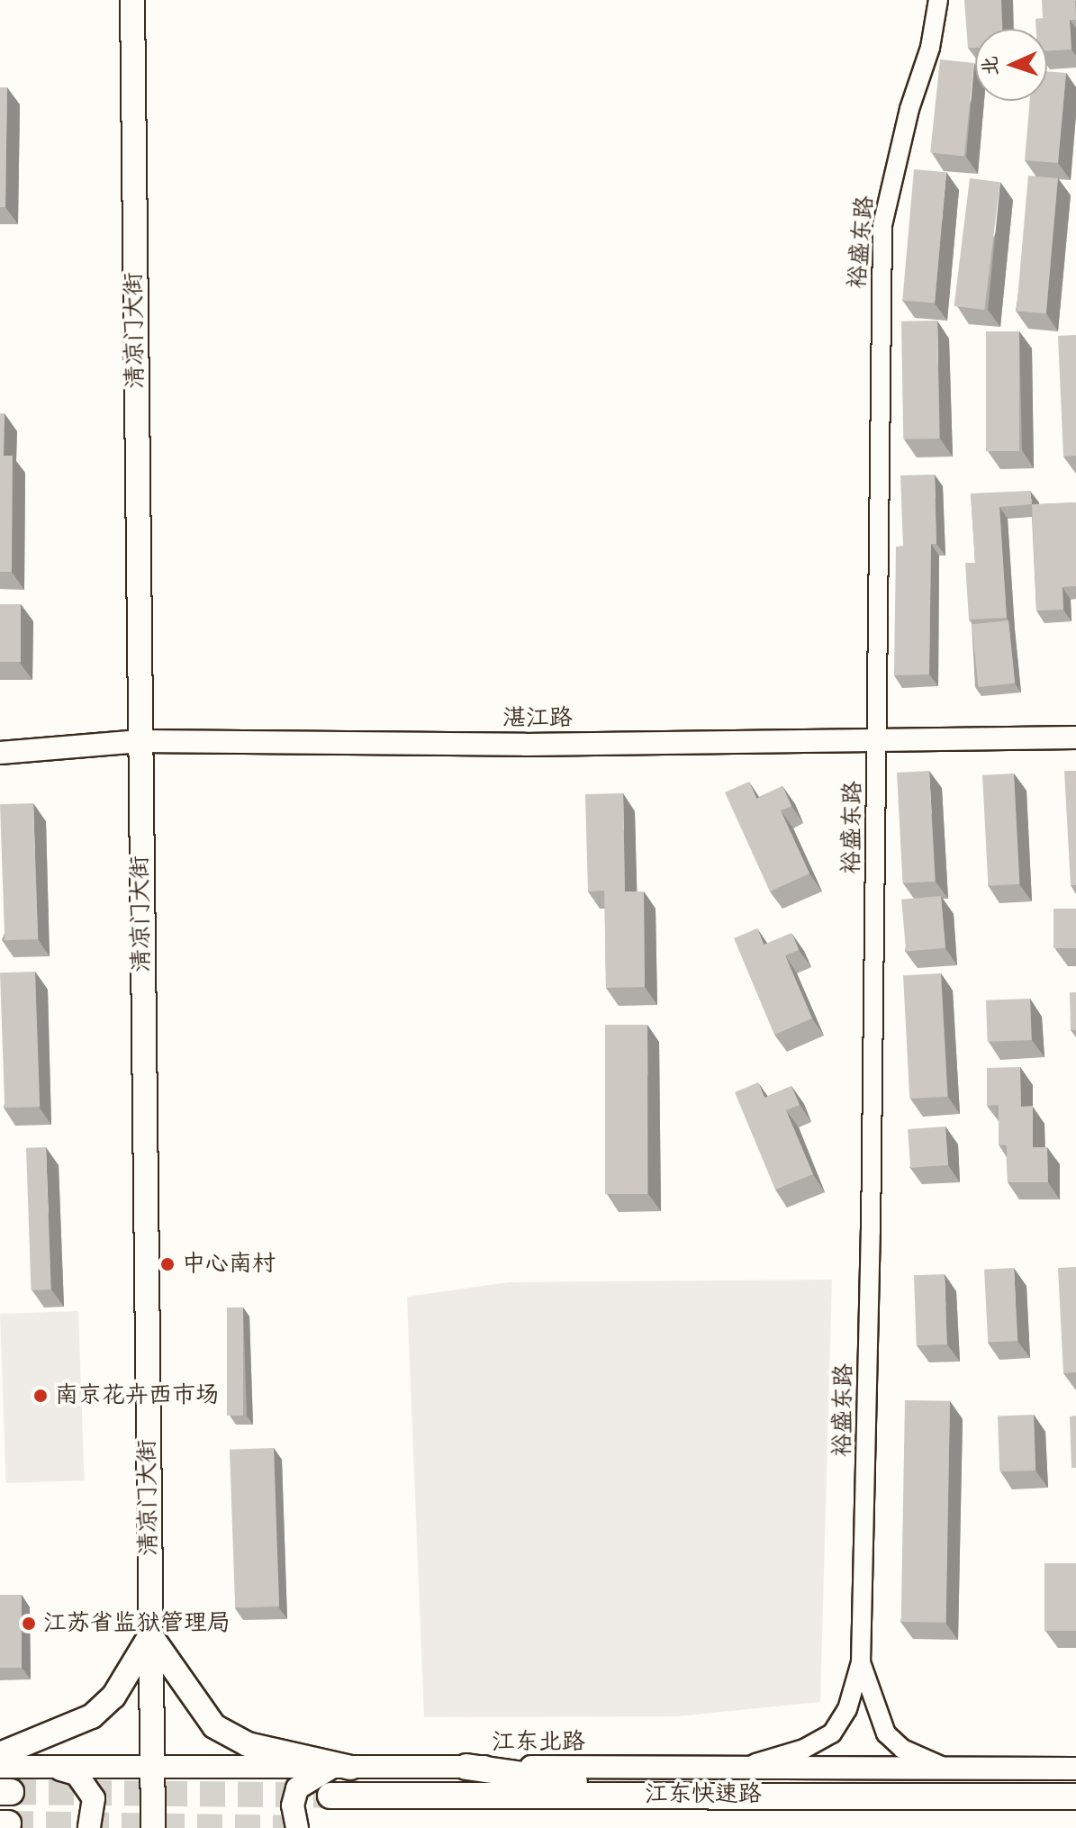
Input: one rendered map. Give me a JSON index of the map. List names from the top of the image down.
{
  "streets": {
    "highway": ["江东快速路"],
    "main road": ["清凉门大街", "湛江路", "江东北路"],
    "street": ["裕盛东路"]
  },
  "crossings": [
    ["裕盛东路", "湛江路"],
    ["裕盛东路", "江东北路"],
    ["清凉门大街", "湛江路"],
    ["清凉门大街", "江东北路"]
  ],
  "places": ["中心南村", "南京花卉西市场", "江苏省监狱管理局"],
  "north": "left"
}
